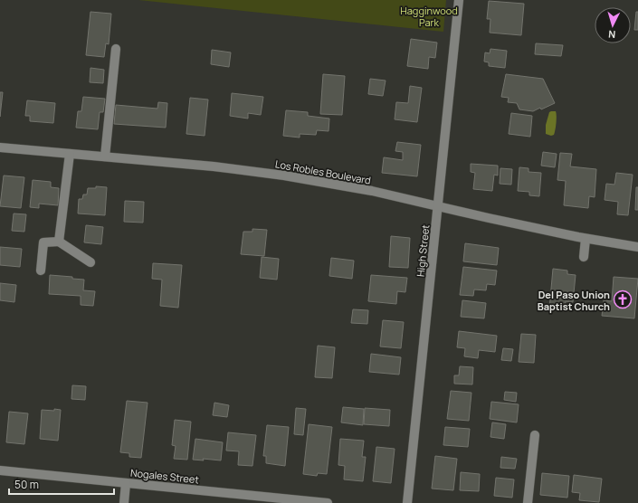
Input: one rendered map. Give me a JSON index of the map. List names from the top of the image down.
{
  "streets": {
    "street": ["Los Robles Boulevard", "High Street", "Nogales Street"]
  },
  "crossings": [
    ["Los Robles Boulevard", "High Street"]
  ],
  "parks": ["Hagginwood Park"],
  "places": {
    "church": ["Del Paso Union Baptist Church"]
  },
  "scale_bar": "50 m",
  "north": "bottom"
}
